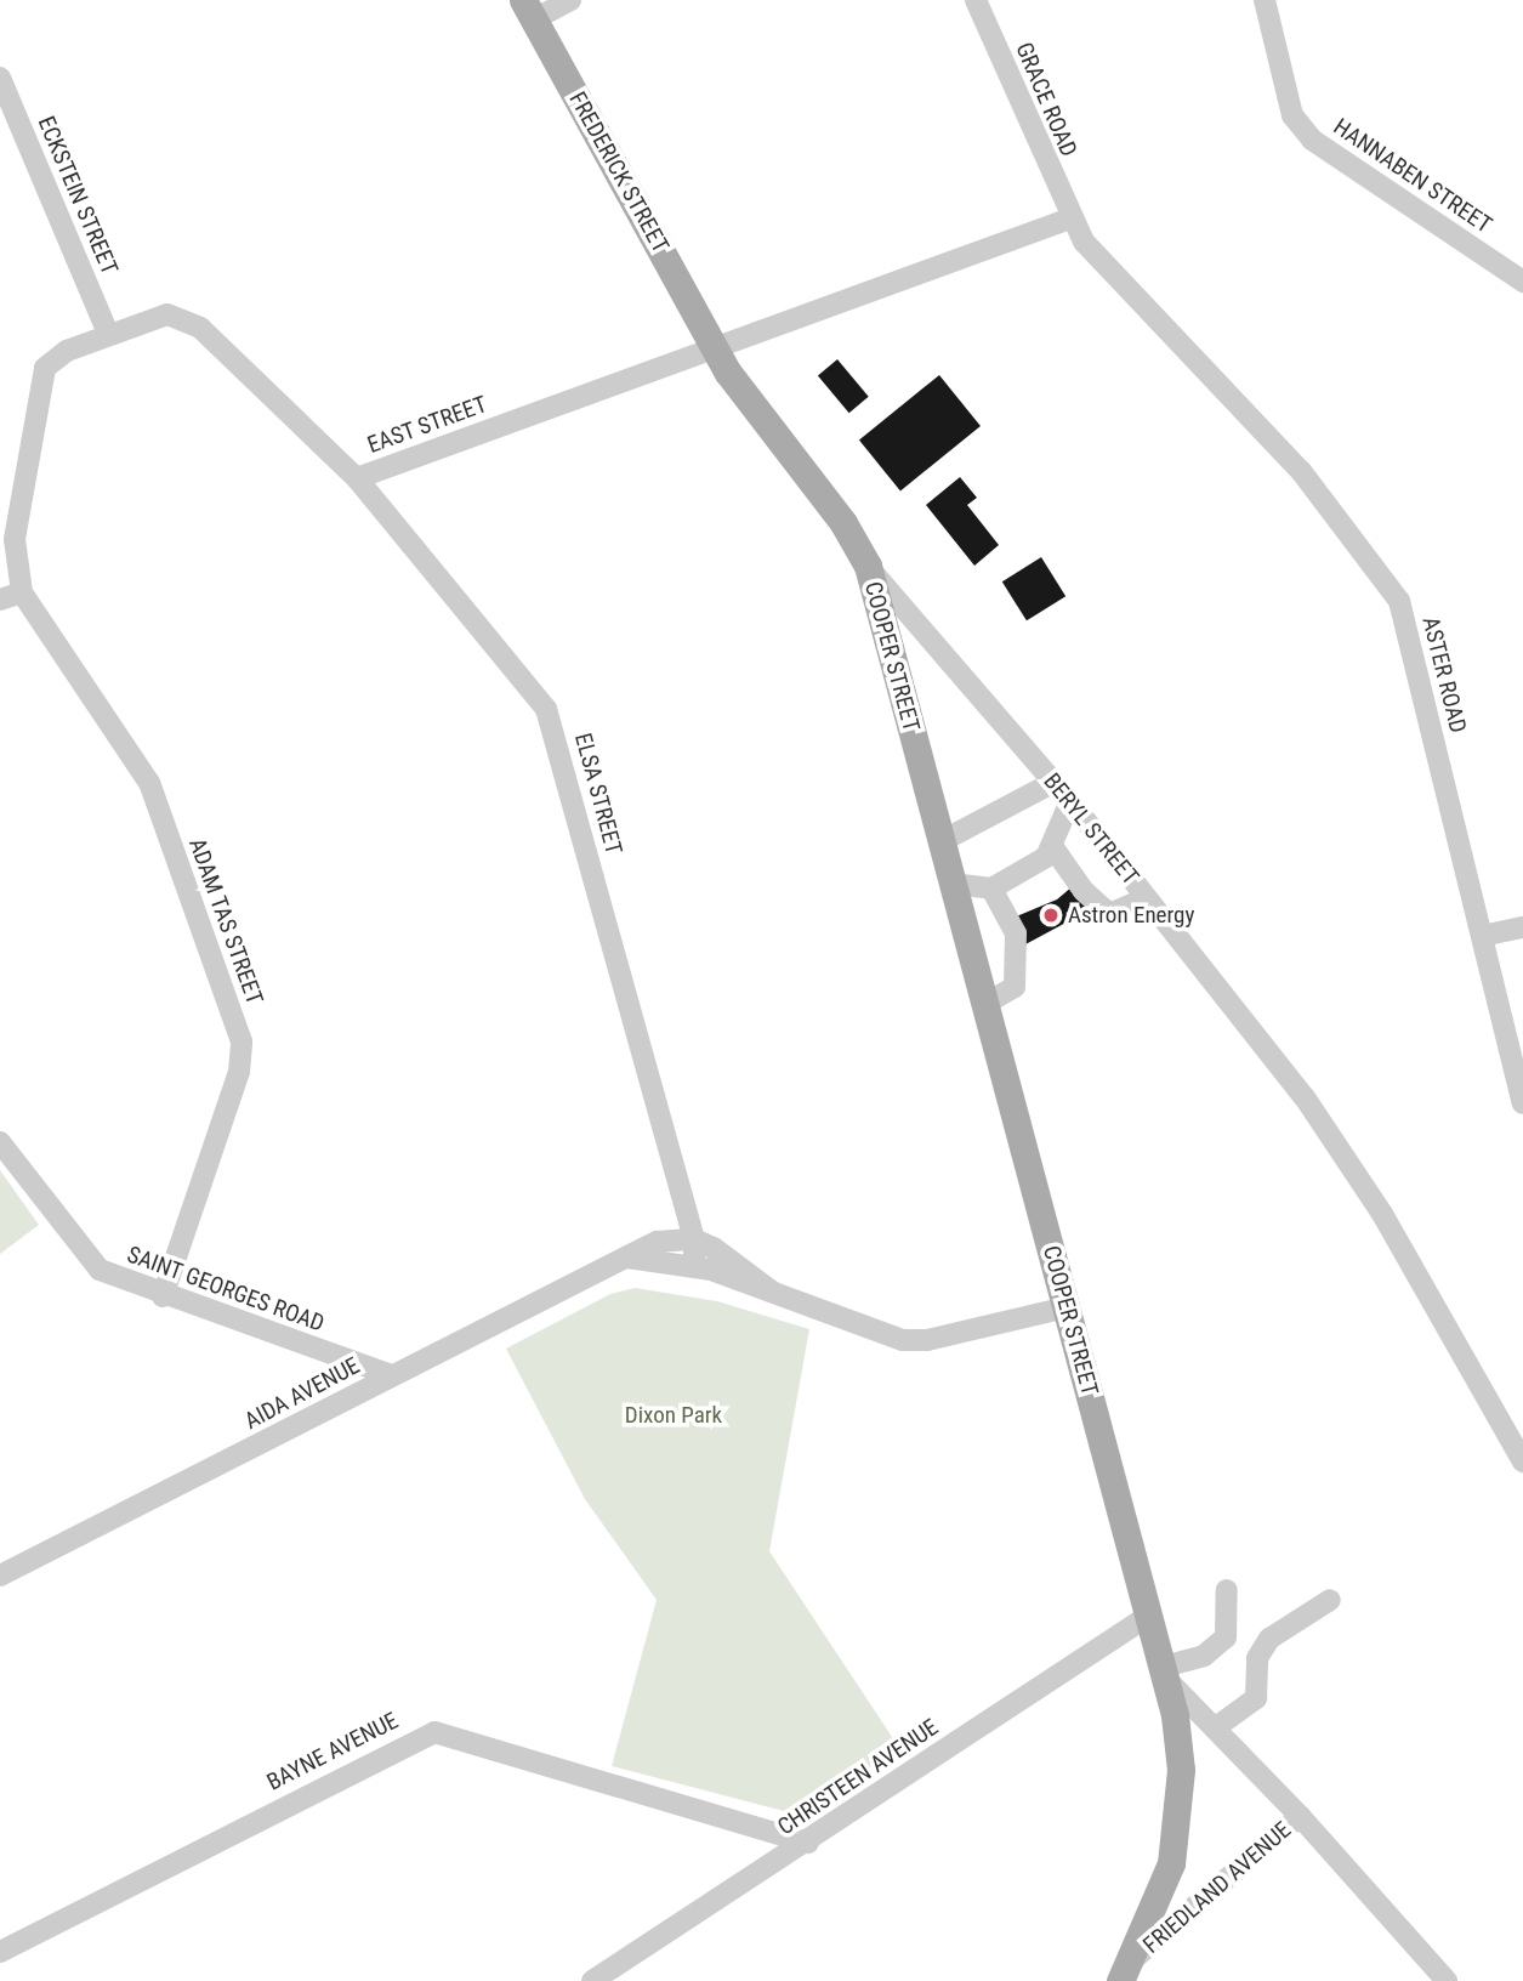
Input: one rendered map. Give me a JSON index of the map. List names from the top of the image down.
{
  "streets": {
    "main road": [
      "FREDERICK STREET",
      "COOPER STREET",
      "BERYL STREET",
      "FRIEDLAND AVENUE"
    ],
    "street": [
      "GRACE ROAD",
      "HANNABEN STREET",
      "ECKSTEIN STREET",
      "EAST STREET",
      "ASTER ROAD",
      "ELSA STREET",
      "ADAM TAS STREET",
      "SAINT GEORGES ROAD",
      "AIDA AVENUE",
      "BAYNE AVENUE",
      "CHRISTEEN AVENUE"
    ]
  },
  "crossings": [
    ["GRACE ROAD", "EAST STREET"],
    ["GRACE ROAD", "ASTER ROAD"],
    ["FREDERICK STREET", "EAST STREET"],
    ["FREDERICK STREET", "BERYL STREET"],
    ["ECKSTEIN STREET", "EAST STREET"],
    ["EAST STREET", "ASTER ROAD"],
    ["EAST STREET", "ELSA STREET"],
    ["EAST STREET", "BERYL STREET"],
    ["EAST STREET", "ADAM TAS STREET"],
    ["COOPER STREET", "BERYL STREET"],
    ["COOPER STREET", "AIDA AVENUE"],
    ["COOPER STREET", "CHRISTEEN AVENUE"],
    ["COOPER STREET", "FRIEDLAND AVENUE"],
    ["ELSA STREET", "AIDA AVENUE"],
    ["ADAM TAS STREET", "SAINT GEORGES ROAD"],
    ["SAINT GEORGES ROAD", "AIDA AVENUE"],
    ["BAYNE AVENUE", "CHRISTEEN AVENUE"]
  ],
  "parks": ["Dixon Park"],
  "places": ["Astron Energy"]
}
